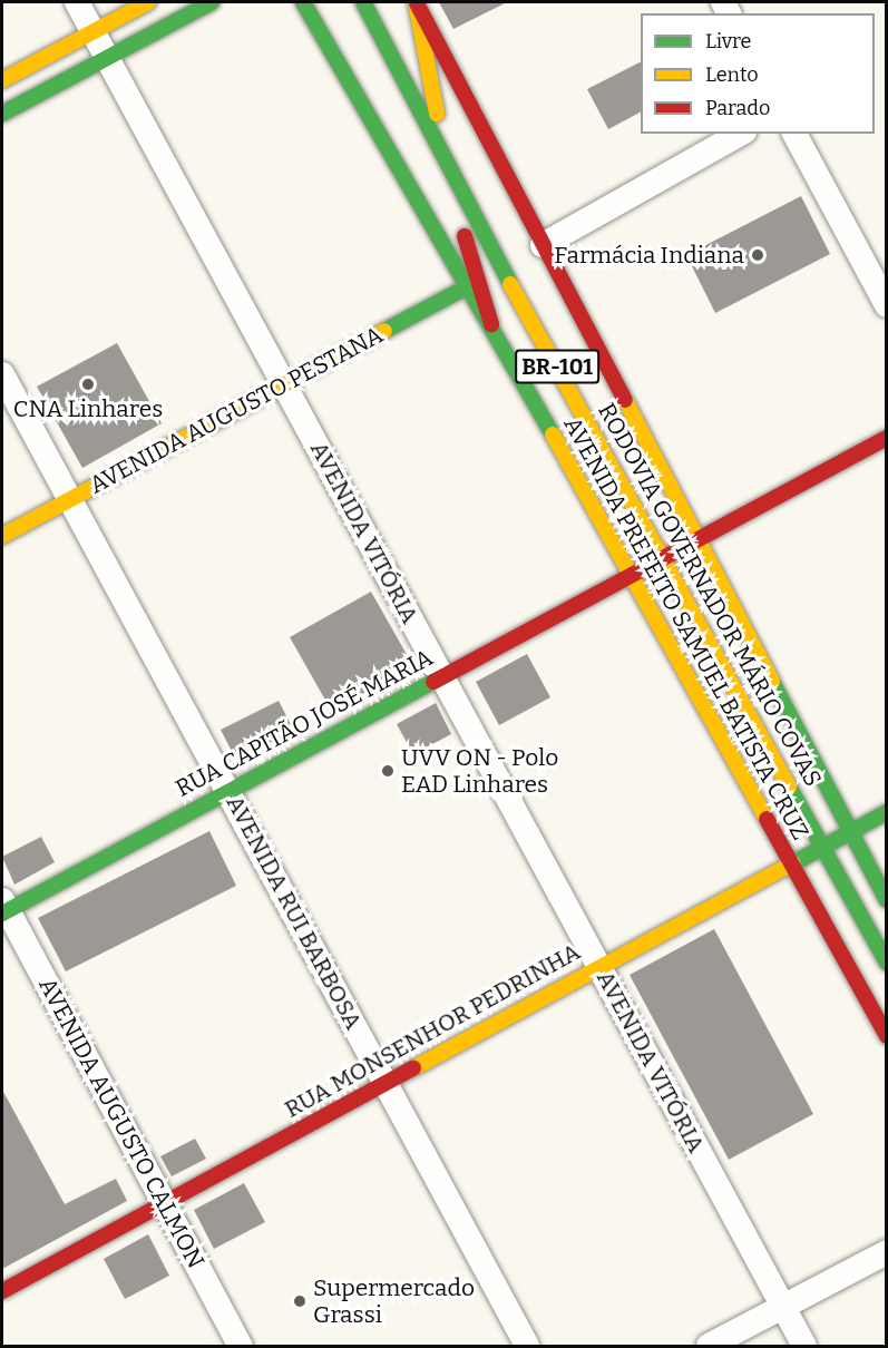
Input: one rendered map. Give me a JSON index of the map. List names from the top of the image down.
{
  "streets": {
    "main road": [
      "BR-101",
      "AVENIDA AUGUSTO PESTANA",
      "RODOVIA GOVERNADOR MÁRIO COVAS",
      "AVENIDA PREFEITO SAMUEL BATISTA CRUZ",
      "RUA CAPITÃO JOSÉ MARIA",
      "RUA MONSENHOR PEDRINHA"
    ],
    "street": ["AVENIDA VITÓRIA", "AVENIDA RUI BARBOSA", "AVENIDA AUGUSTO CALMON"]
  },
  "crossings": [
    ["AVENIDA AUGUSTO PESTANA", "AVENIDA VITÓRIA"],
    ["AVENIDA AUGUSTO PESTANA", "AVENIDA PREFEITO SAMUEL BATISTA CRUZ"],
    ["AVENIDA AUGUSTO PESTANA", "AVENIDA RUI BARBOSA"],
    ["AVENIDA VITÓRIA", "RUA CAPITÃO JOSÉ MARIA"],
    ["AVENIDA VITÓRIA", "RUA MONSENHOR PEDRINHA"],
    ["RODOVIA GOVERNADOR MÁRIO COVAS", "RUA CAPITÃO JOSÉ MARIA"],
    ["RODOVIA GOVERNADOR MÁRIO COVAS", "RUA MONSENHOR PEDRINHA"],
    ["AVENIDA PREFEITO SAMUEL BATISTA CRUZ", "RUA CAPITÃO JOSÉ MARIA"],
    ["AVENIDA PREFEITO SAMUEL BATISTA CRUZ", "RUA MONSENHOR PEDRINHA"],
    ["RUA CAPITÃO JOSÉ MARIA", "AVENIDA RUI BARBOSA"],
    ["RUA CAPITÃO JOSÉ MARIA", "AVENIDA AUGUSTO CALMON"],
    ["AVENIDA RUI BARBOSA", "RUA MONSENHOR PEDRINHA"],
    ["RUA MONSENHOR PEDRINHA", "AVENIDA AUGUSTO CALMON"]
  ],
  "places": [
    "Farmácia Indiana",
    "CNA Linhares",
    "UVV ON - Polo EAD Linhares",
    "Supermercado Grassi"
  ],
  "legend": ["Livre", "Lento", "Parado"]
}
